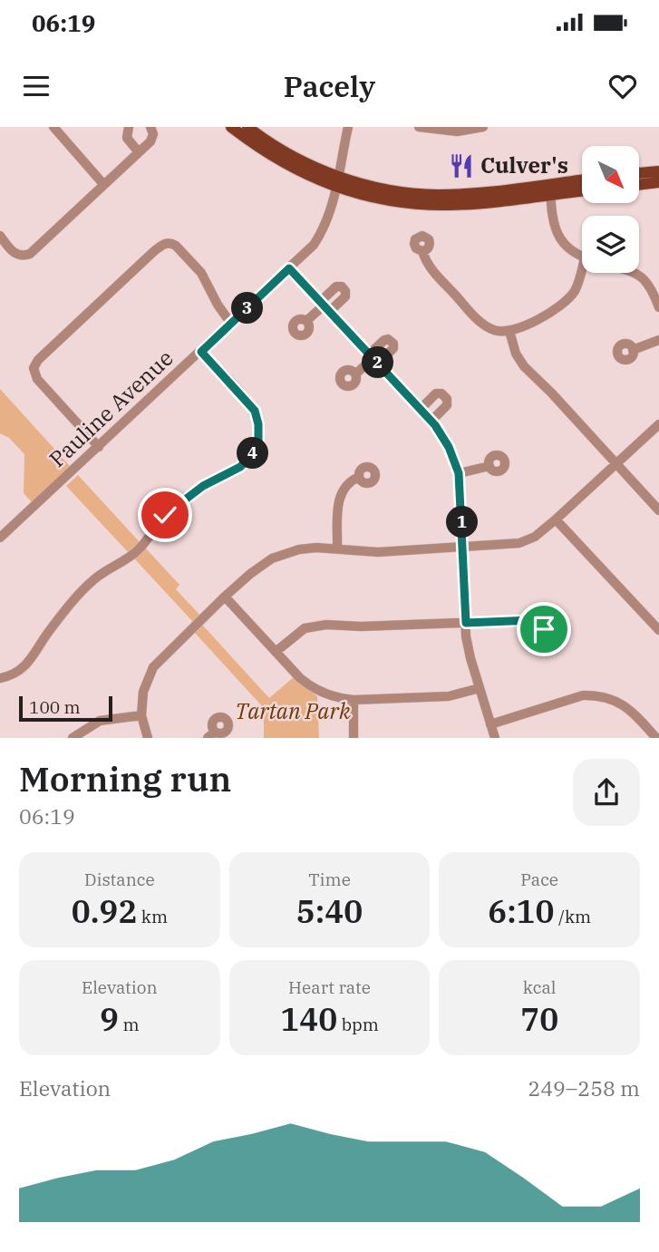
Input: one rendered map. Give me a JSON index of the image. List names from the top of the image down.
{
  "streets": {
    "street": ["Pauline Avenue"]
  },
  "parks": ["Tartan Park"],
  "places": {
    "restaurant": ["Culver's"]
  },
  "scale_bar": "100 m",
  "north": "bottom right",
  "page": {
    "status": "06:19",
    "header": "Pacely",
    "pins": [
      "3",
      "2",
      "4",
      "1"
    ],
    "scale": "100 m",
    "heading": ["Morning run", "06:19"],
    "stats": [
      ["Distance", "0.92 km"],
      ["Time", "5:40"],
      ["Pace", "6:10 /km"],
      ["Elevation", "9 m"],
      ["Heart rate", "140 bpm"],
      ["kcal", "70"]
    ],
    "chart": ["Elevation", "249–258 m"]
  }
}
